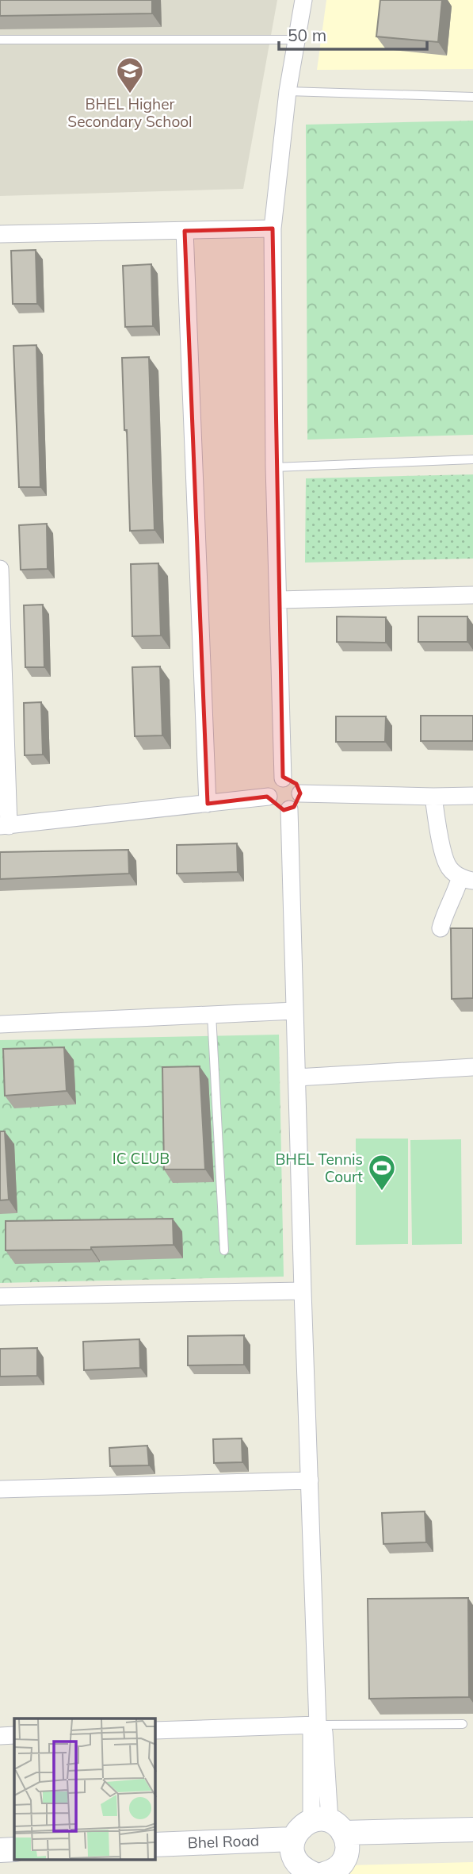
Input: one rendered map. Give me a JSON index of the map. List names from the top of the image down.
{
  "streets": {
    "street": ["Bhel Road"]
  },
  "parks": ["IC CLUB"],
  "places": {
    "school or university": ["BHEL Higher Secondary School"],
    "sports": ["BHEL Tennis Court"]
  },
  "scale_bar": "50 m"
}
